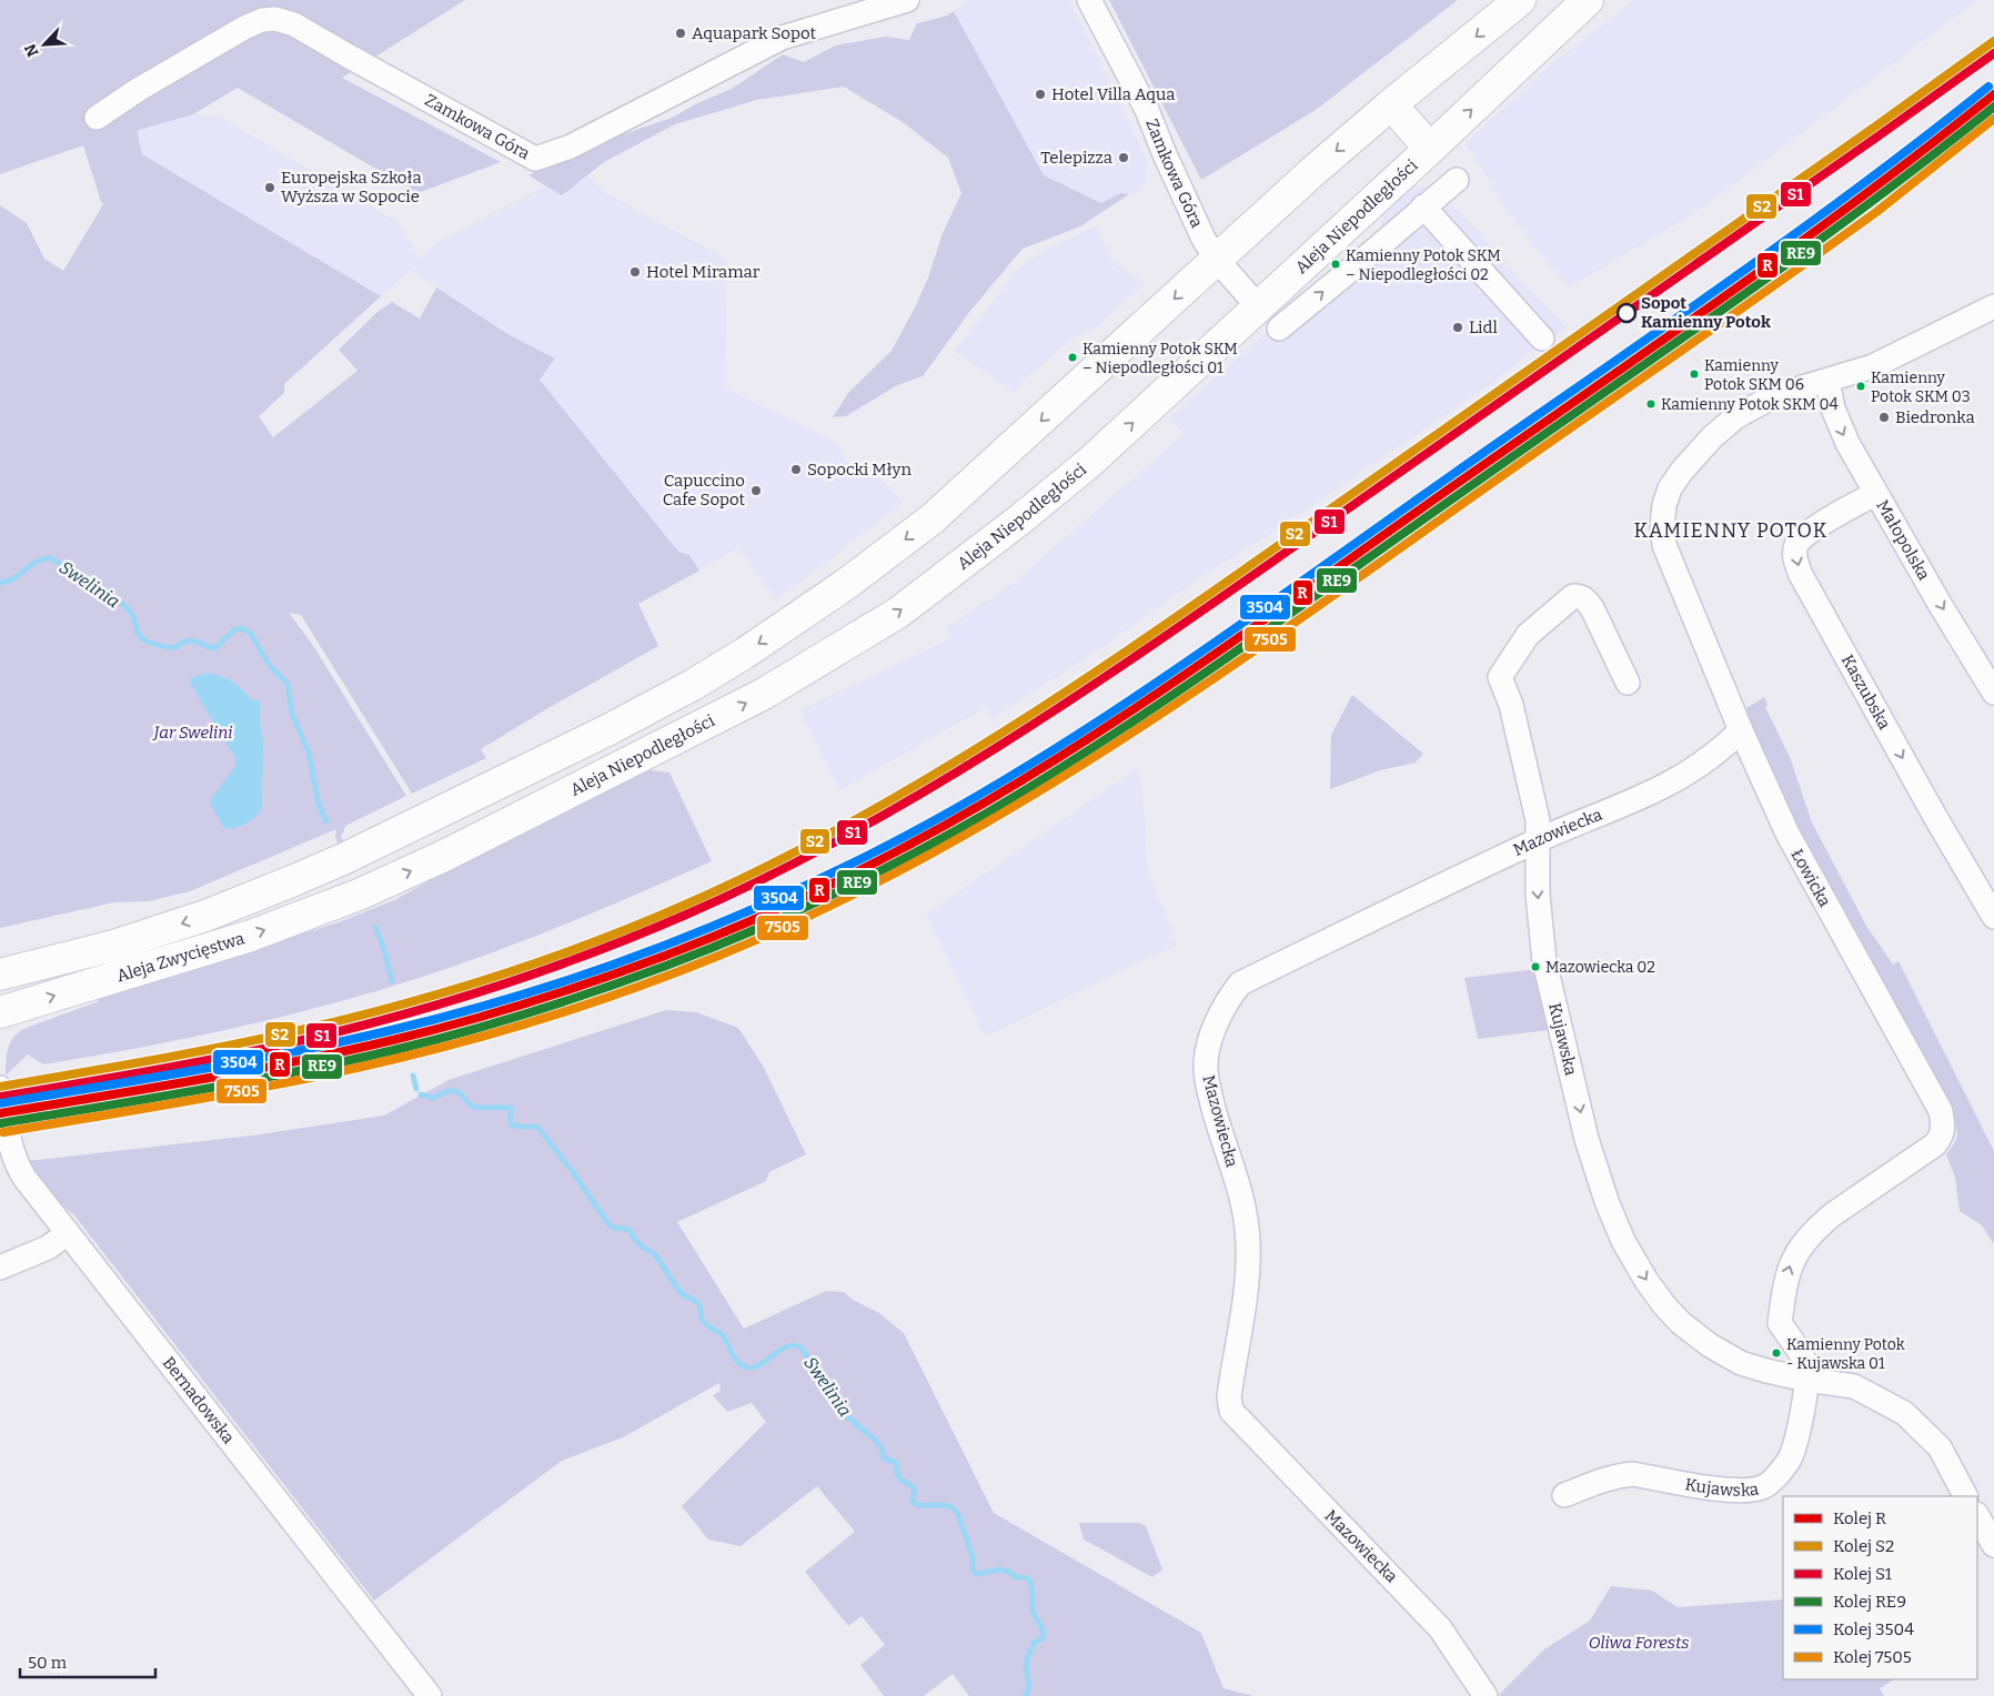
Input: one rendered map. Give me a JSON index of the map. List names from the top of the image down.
{
  "streets": {
    "main road": ["Aleja Niepodległości", "Aleja Zwycięstwa"],
    "street": [
      "Zamkowa Góra",
      "Małopolska",
      "Kaszubska",
      "Mazowiecka",
      "Łowicka",
      "Kujawska",
      "Bernadowska"
    ]
  },
  "crossings": [
    ["Zamkowa Góra", "Aleja Niepodległości"],
    ["Zamkowa Góra", "Aleja Zwycięstwa"],
    ["Aleja Niepodległości", "Aleja Zwycięstwa"],
    ["Małopolska", "Kaszubska"],
    ["Małopolska", "Łowicka"],
    ["Mazowiecka", "Łowicka"],
    ["Mazowiecka", "Kujawska"],
    ["Łowicka", "Kujawska"]
  ],
  "one_way": [
    "Aleja Niepodległości",
    "Małopolska",
    "Kaszubska",
    "Łowicka",
    "Kujawska"
  ],
  "districts": ["KAMIENNY POTOK"],
  "water": ["Swelinia"],
  "parks": ["Jar Swelini", "Oliwa Forests"],
  "places": [
    "Aquapark Sopot",
    "Hotel Villa Aqua",
    "Telepizza",
    "Europejska Szkoła Wyższa w Sopocie",
    "Kamienny Potok SKM – Niepodległości 02",
    "Hotel Miramar",
    "Sopot Kamienny Potok",
    "Lidl",
    "Kamienny Potok SKM – Niepodległości 01",
    "Kamienny Potok SKM 06",
    "Kamienny Potok SKM 03",
    "Kamienny Potok SKM 04",
    "Biedronka",
    "Sopocki Młyn",
    "Capuccino Cafe Sopot",
    "Mazowiecka 02",
    "Kamienny Potok - Kujawska 01"
  ],
  "lines": [
    "rail line S2",
    "rail line S1",
    "rail line 3504",
    "rail line R",
    "rail line RE9",
    "rail line 7505"
  ],
  "legend": [
    "Kolej R",
    "Kolej S2",
    "Kolej S1",
    "Kolej RE9",
    "Kolej 3504",
    "Kolej 7505"
  ],
  "scale_bar": "50 m",
  "north": "bottom left"
}
